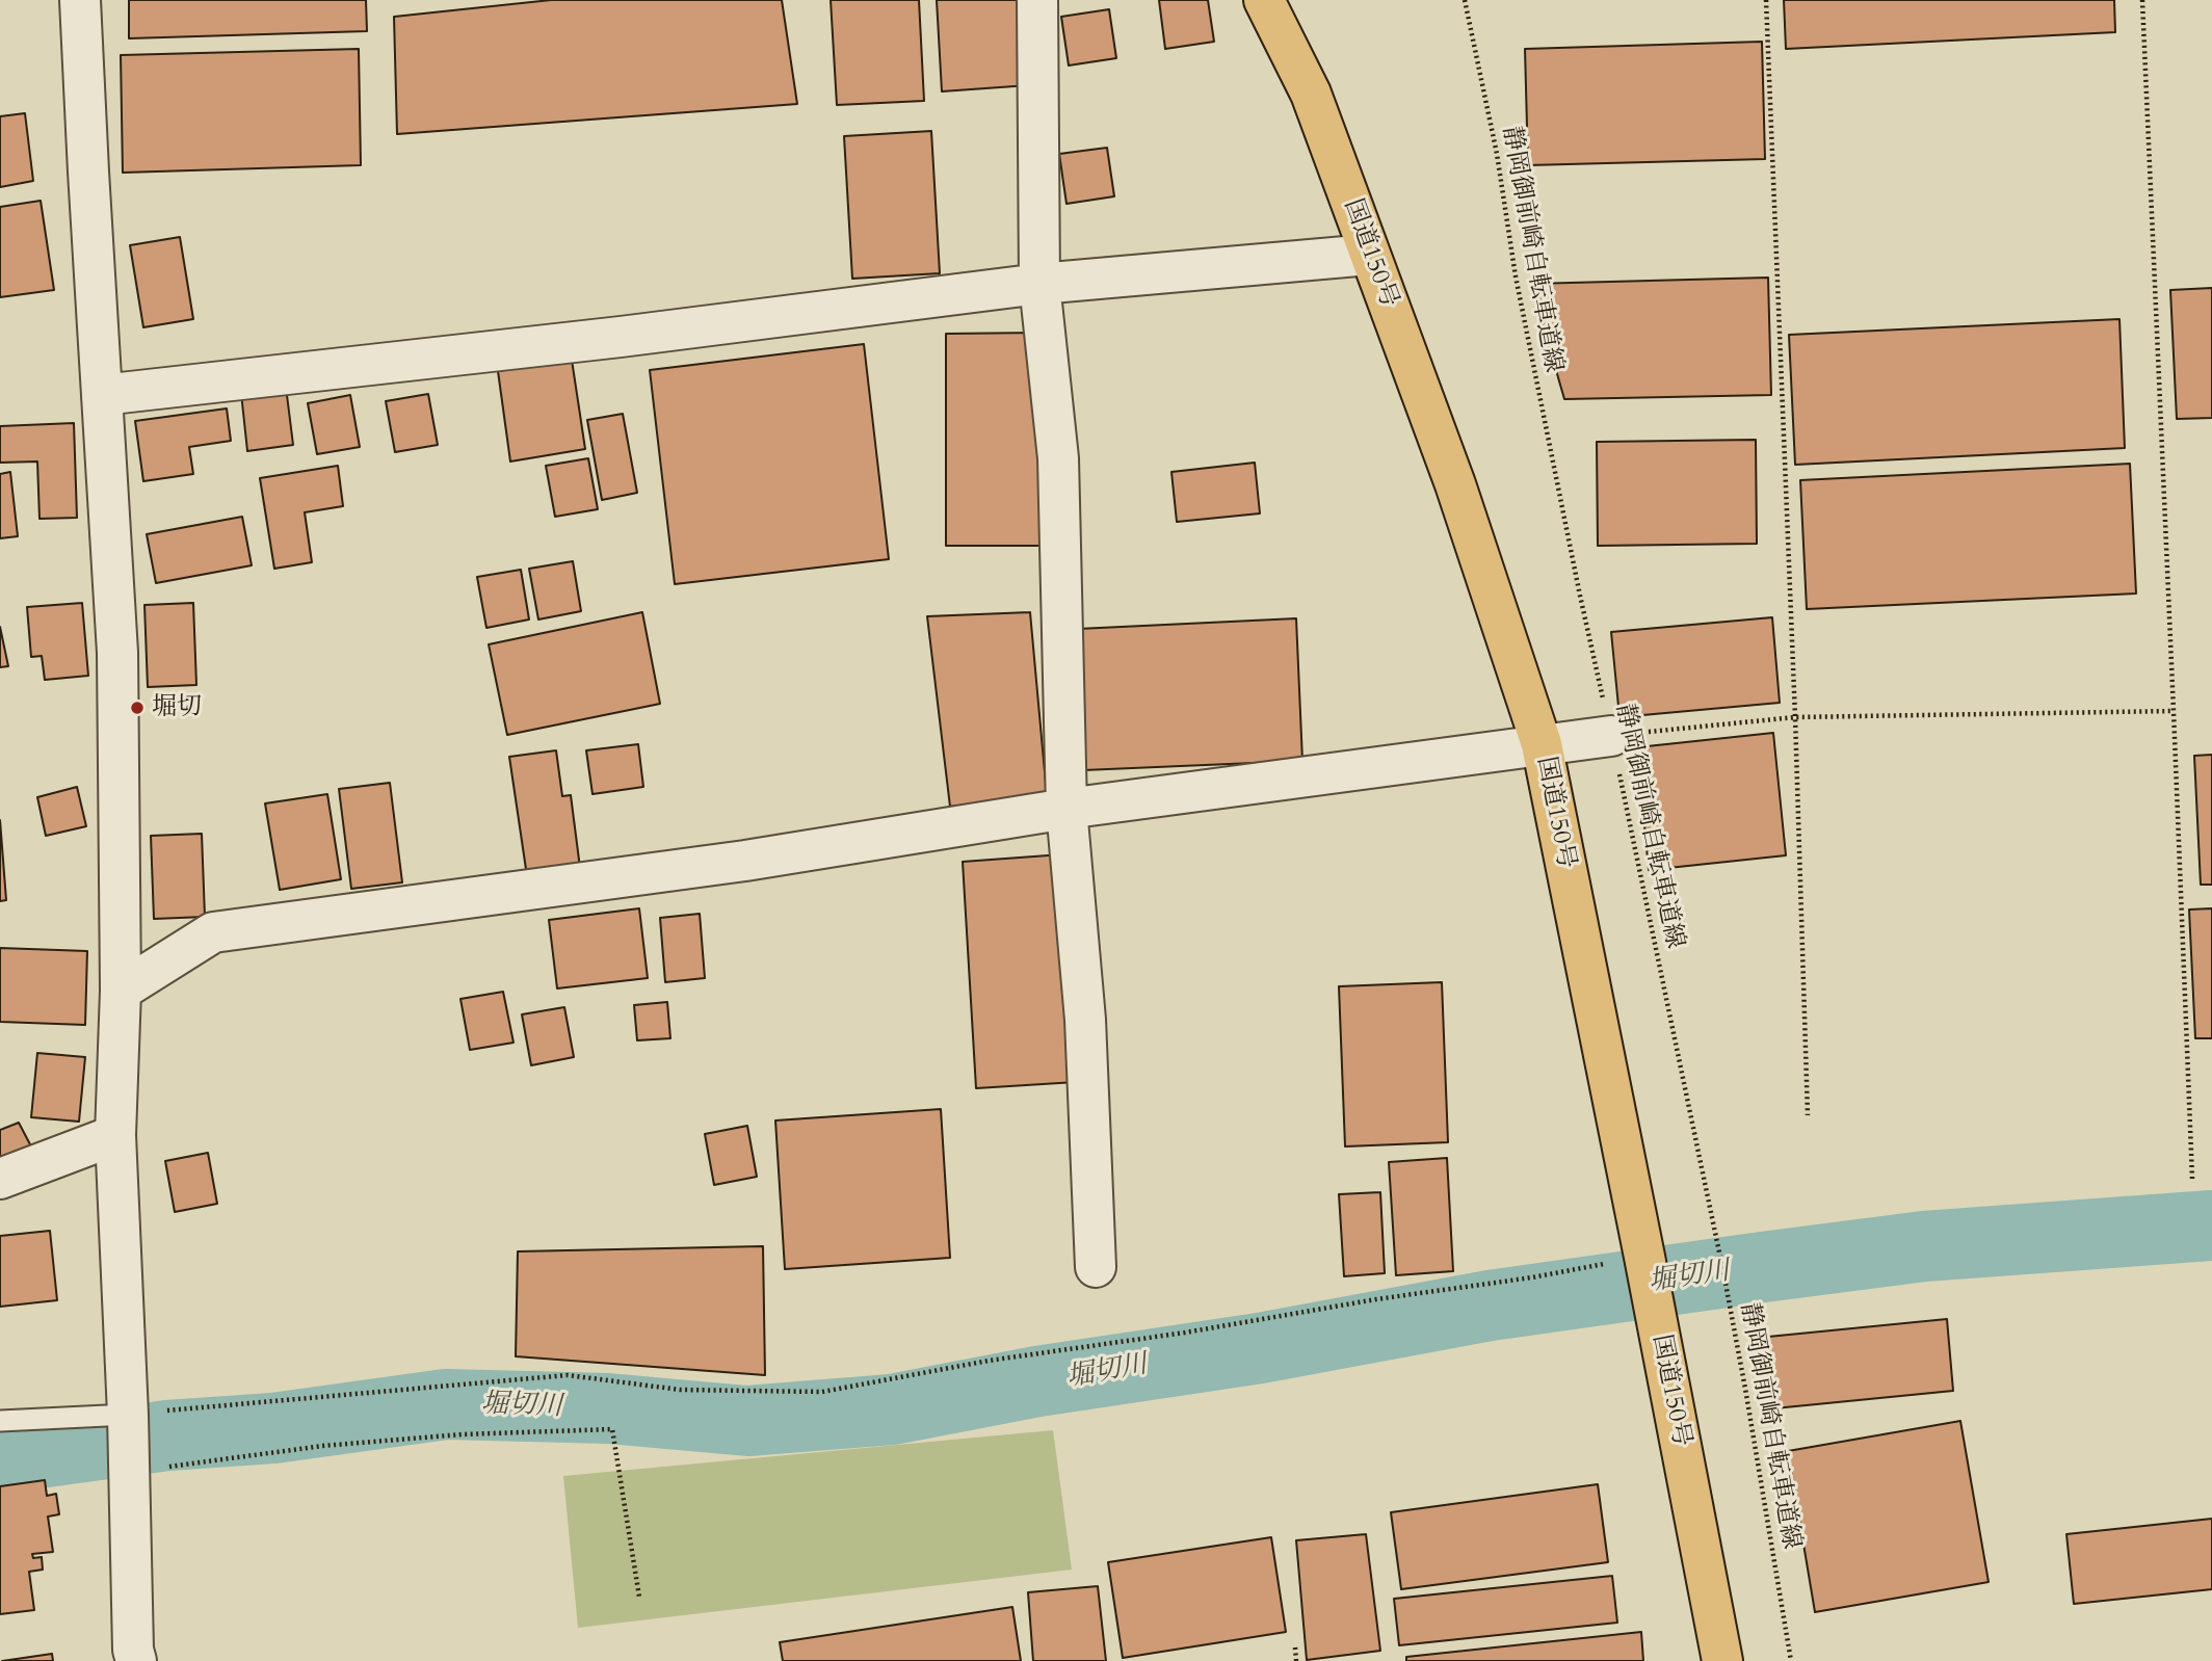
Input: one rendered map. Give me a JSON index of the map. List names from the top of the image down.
{
  "streets": {
    "highway": ["国道150号"],
    "path": ["静岡御前崎自転車道線"]
  },
  "water": ["堀切川"],
  "places": ["堀切"]
}
